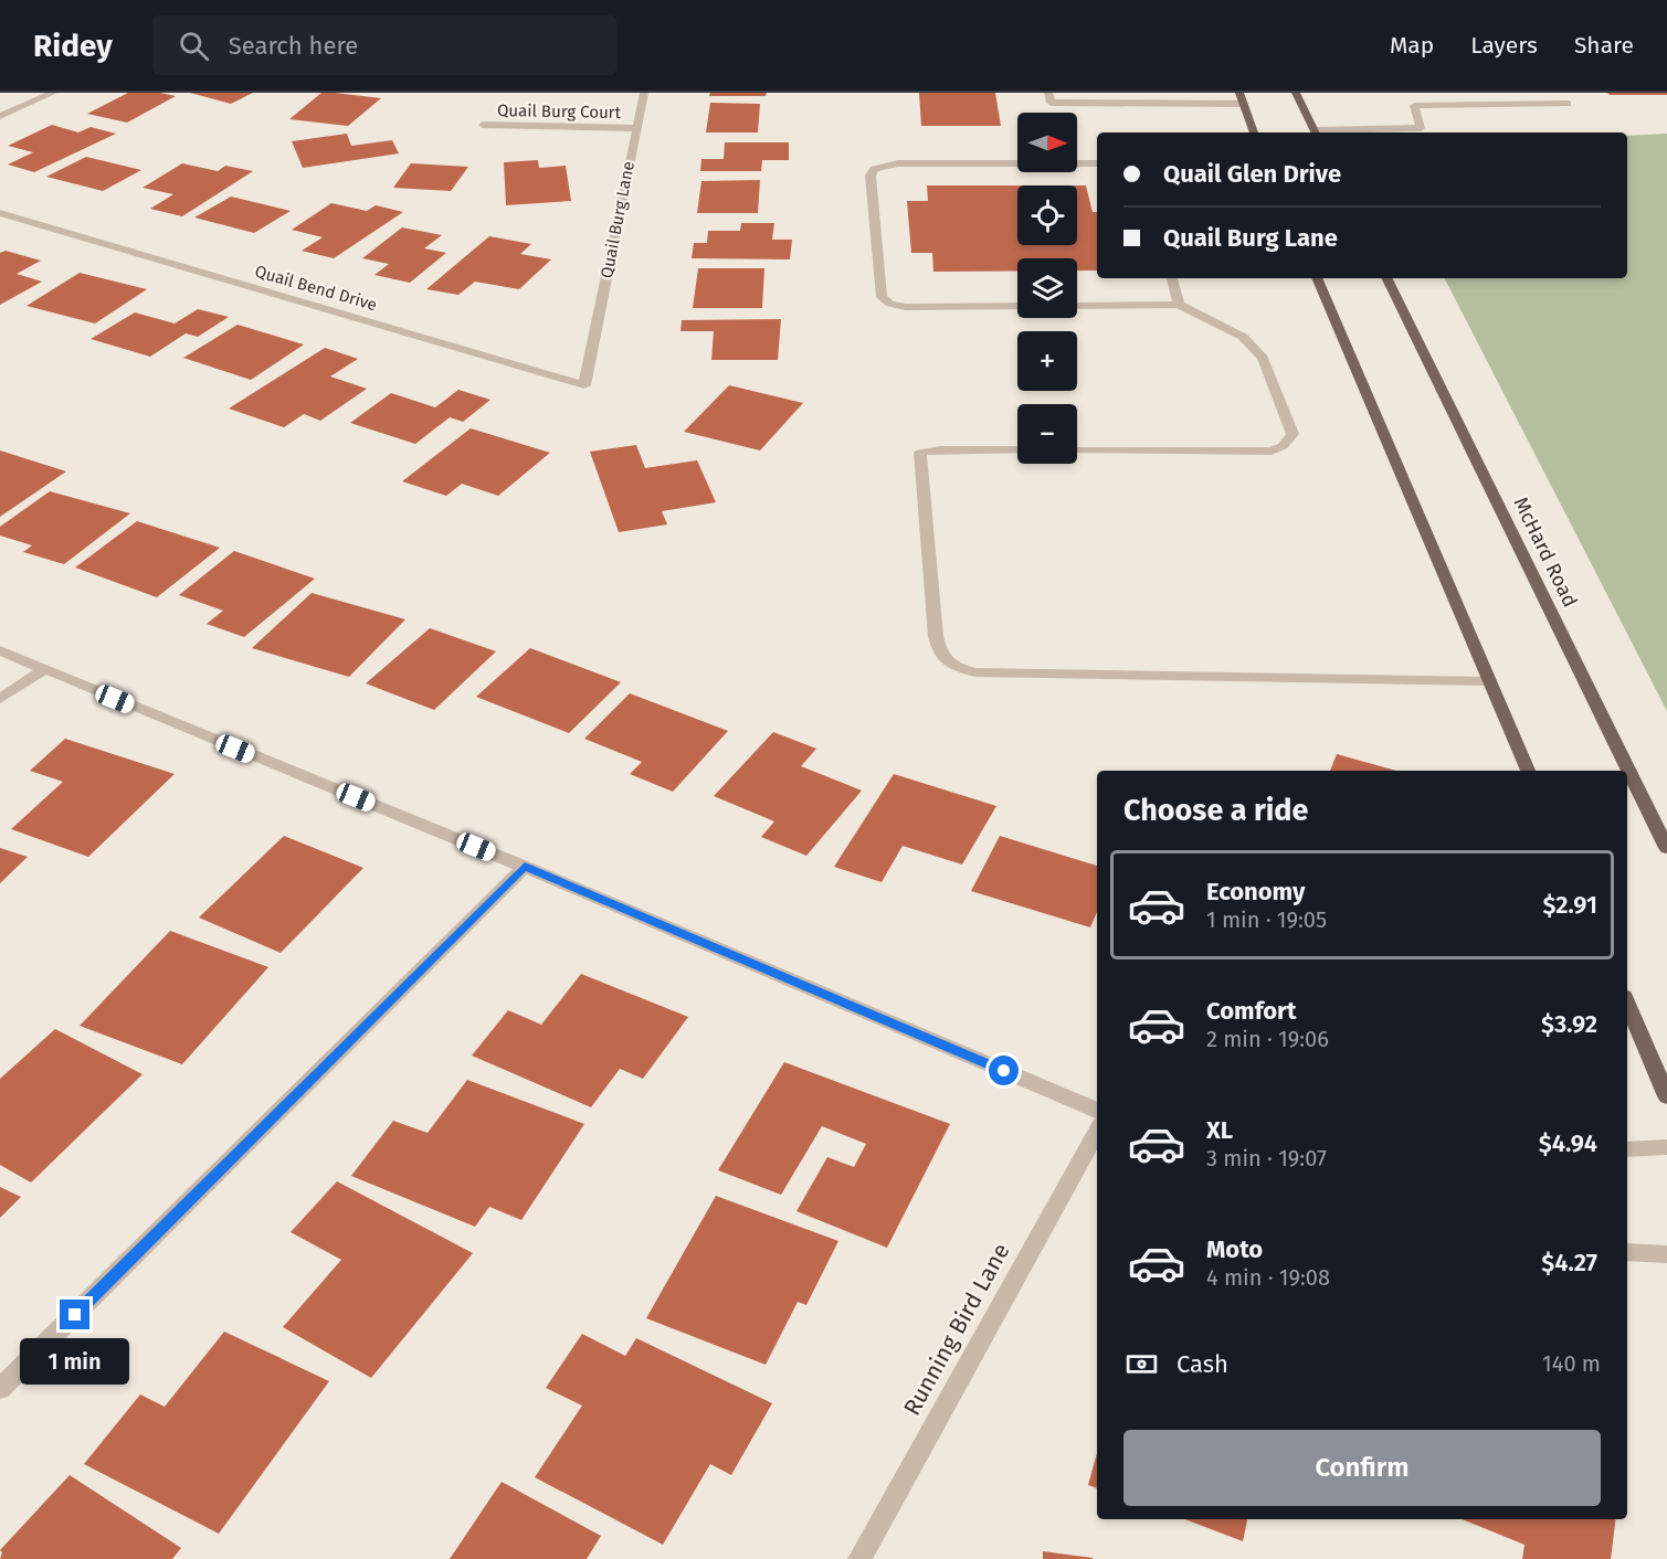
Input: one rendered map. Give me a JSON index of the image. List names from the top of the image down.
{
  "streets": {
    "main road": ["McHard Road"],
    "street": [
      "Quail Burg Court",
      "Quail Burg Lane",
      "Quail Bend Drive",
      "Running Bird Lane"
    ]
  },
  "crossings": [
    ["Quail Burg Court", "Quail Burg Lane"],
    ["Quail Burg Lane", "Quail Bend Drive"]
  ],
  "north": "right",
  "page": {
    "header": "Ridey",
    "search": "Search here",
    "nav": ["Map", "Layers", "Share"],
    "map_buttons": ["+", "−"],
    "banner": ["Quail Glen Drive", "Quail Burg Lane"],
    "heading": "Choose a ride",
    "list": [
      {
        "name": "Economy",
        "note": "1 min · 19:05",
        "value": "$2.91"
      },
      {
        "name": "Comfort",
        "note": "2 min · 19:06",
        "value": "$3.92"
      },
      {
        "name": "XL",
        "note": "3 min · 19:07",
        "value": "$4.94"
      },
      {
        "name": "Moto",
        "note": "4 min · 19:08",
        "value": "$4.27"
      }
    ],
    "pay": ["Cash", "140 m"],
    "bubble": "1 min",
    "buttons": "Confirm"
  }
}
